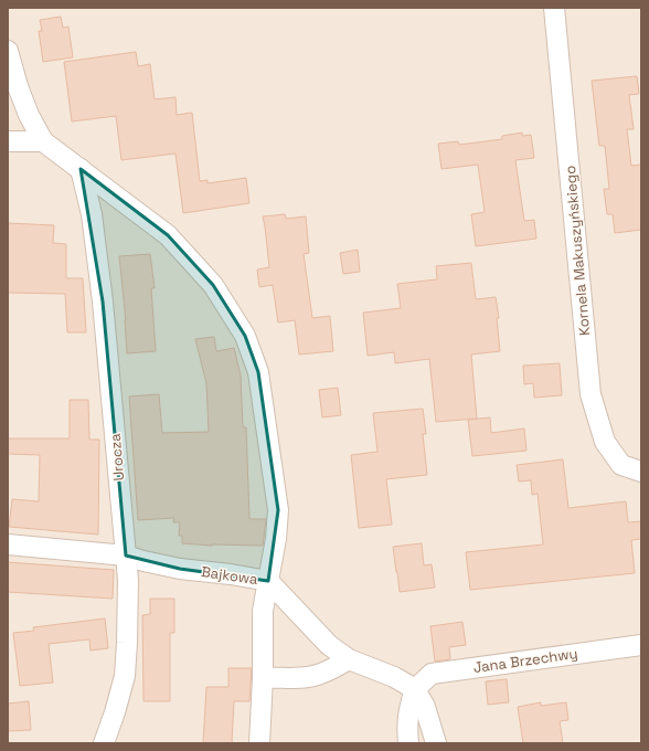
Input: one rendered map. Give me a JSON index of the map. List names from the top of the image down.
{
  "streets": {
    "street": [
      "Kornela Makuszyńskiego",
      "Urocza",
      "Bajkowa",
      "Jana Brzechwy"
    ]
  },
  "crossings": [
    ["Urocza", "Bajkowa"],
    ["Bajkowa", "Jana Brzechwy"]
  ]
}
